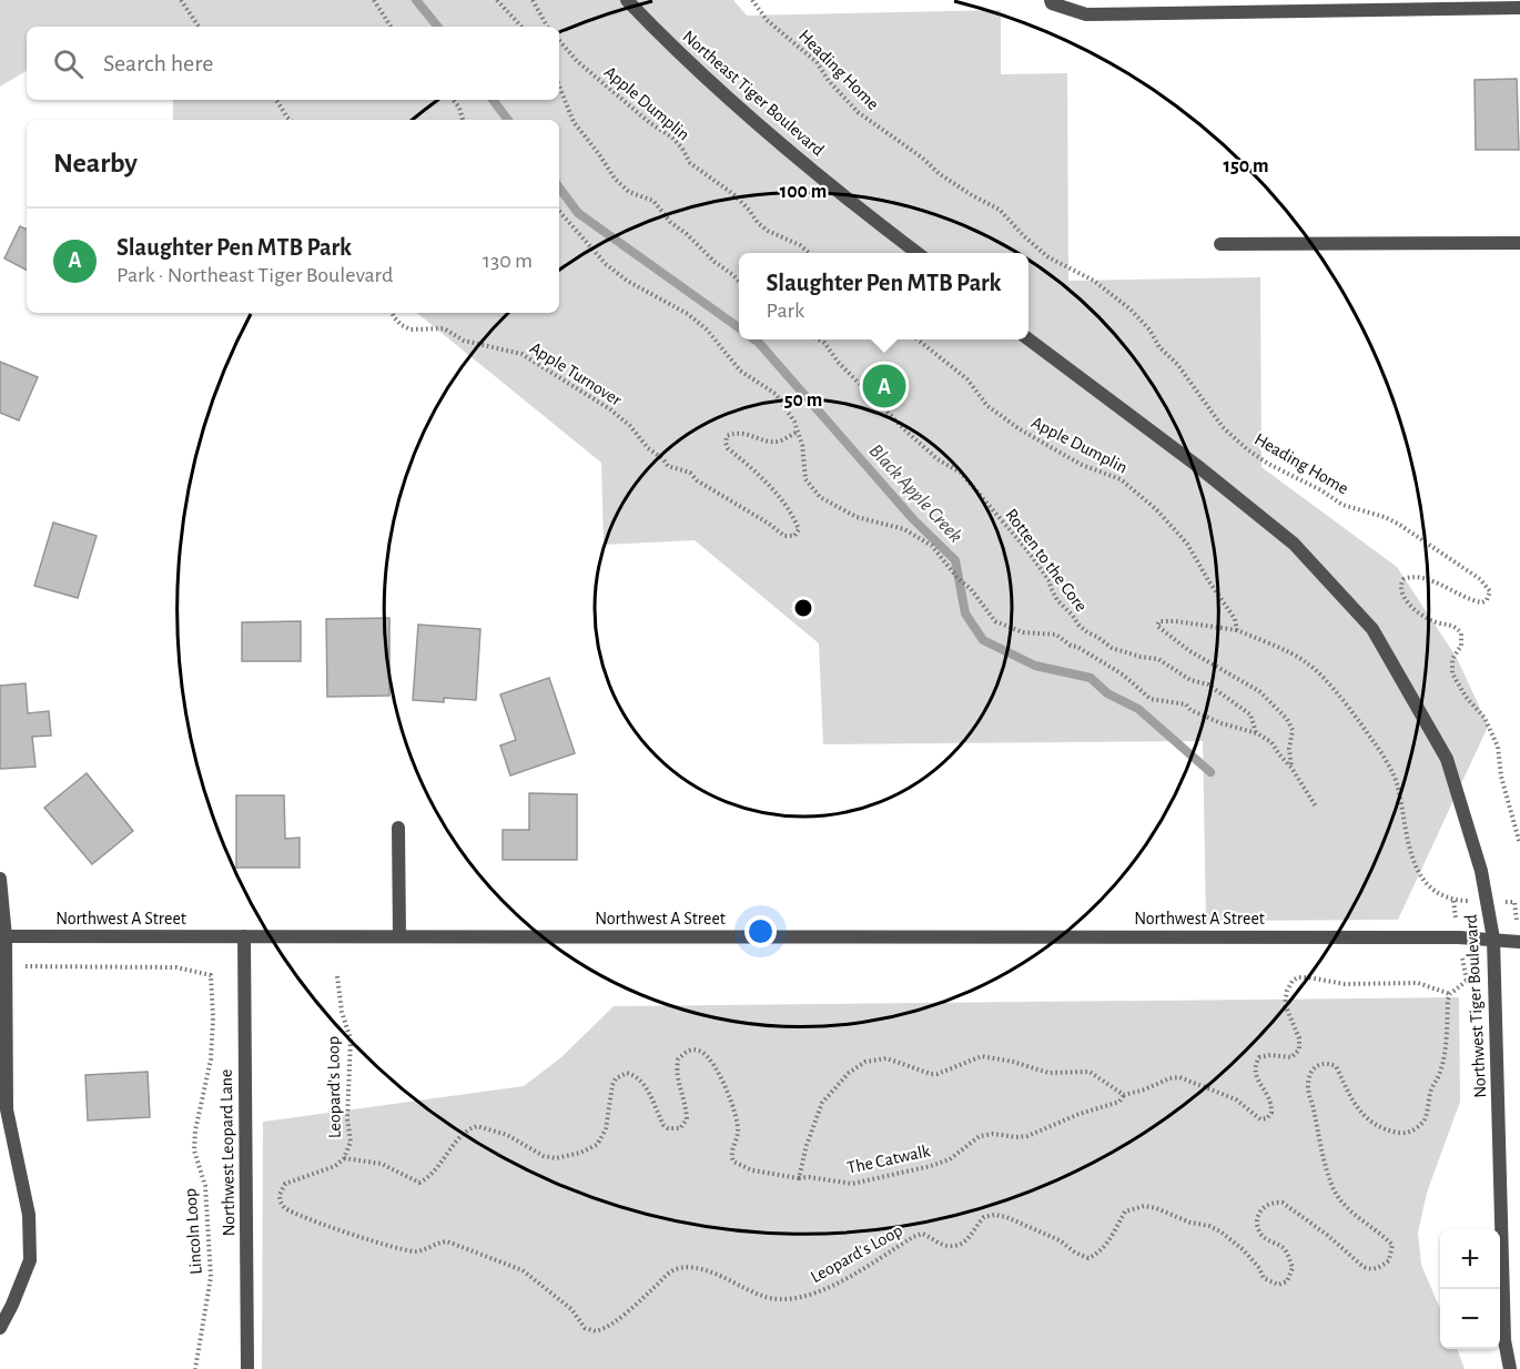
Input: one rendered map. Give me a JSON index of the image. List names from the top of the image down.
{
  "streets": {
    "street": [
      "Northeast Tiger Boulevard",
      "Northwest A Street",
      "Northwest Tiger Boulevard",
      "Northwest Leopard Lane"
    ],
    "path": [
      "Heading Home",
      "Apple Dumplin",
      "Apple Turnover",
      "Rotten to the Core",
      "Leopard's Loop",
      "The Catwalk",
      "Lincoln Loop"
    ]
  },
  "crossings": [
    ["Northwest A Street", "Northwest Tiger Boulevard"],
    ["Northwest A Street", "Northwest Leopard Lane"],
    ["Leopard's Loop", "The Catwalk"]
  ],
  "water": ["Black Apple Creek"],
  "page": {
    "search": "Search here",
    "heading": "Nearby",
    "list": [
      {
        "mark": "A",
        "name": "Slaughter Pen MTB Park",
        "note": "Park · Northeast Tiger Boulevard",
        "value": "130 m"
      }
    ],
    "popup": ["Slaughter Pen MTB Park", "Park"],
    "pins": "A",
    "map_buttons": ["+", "−"]
  },
  "rings": ["150 m", "100 m", "50 m"]
}
